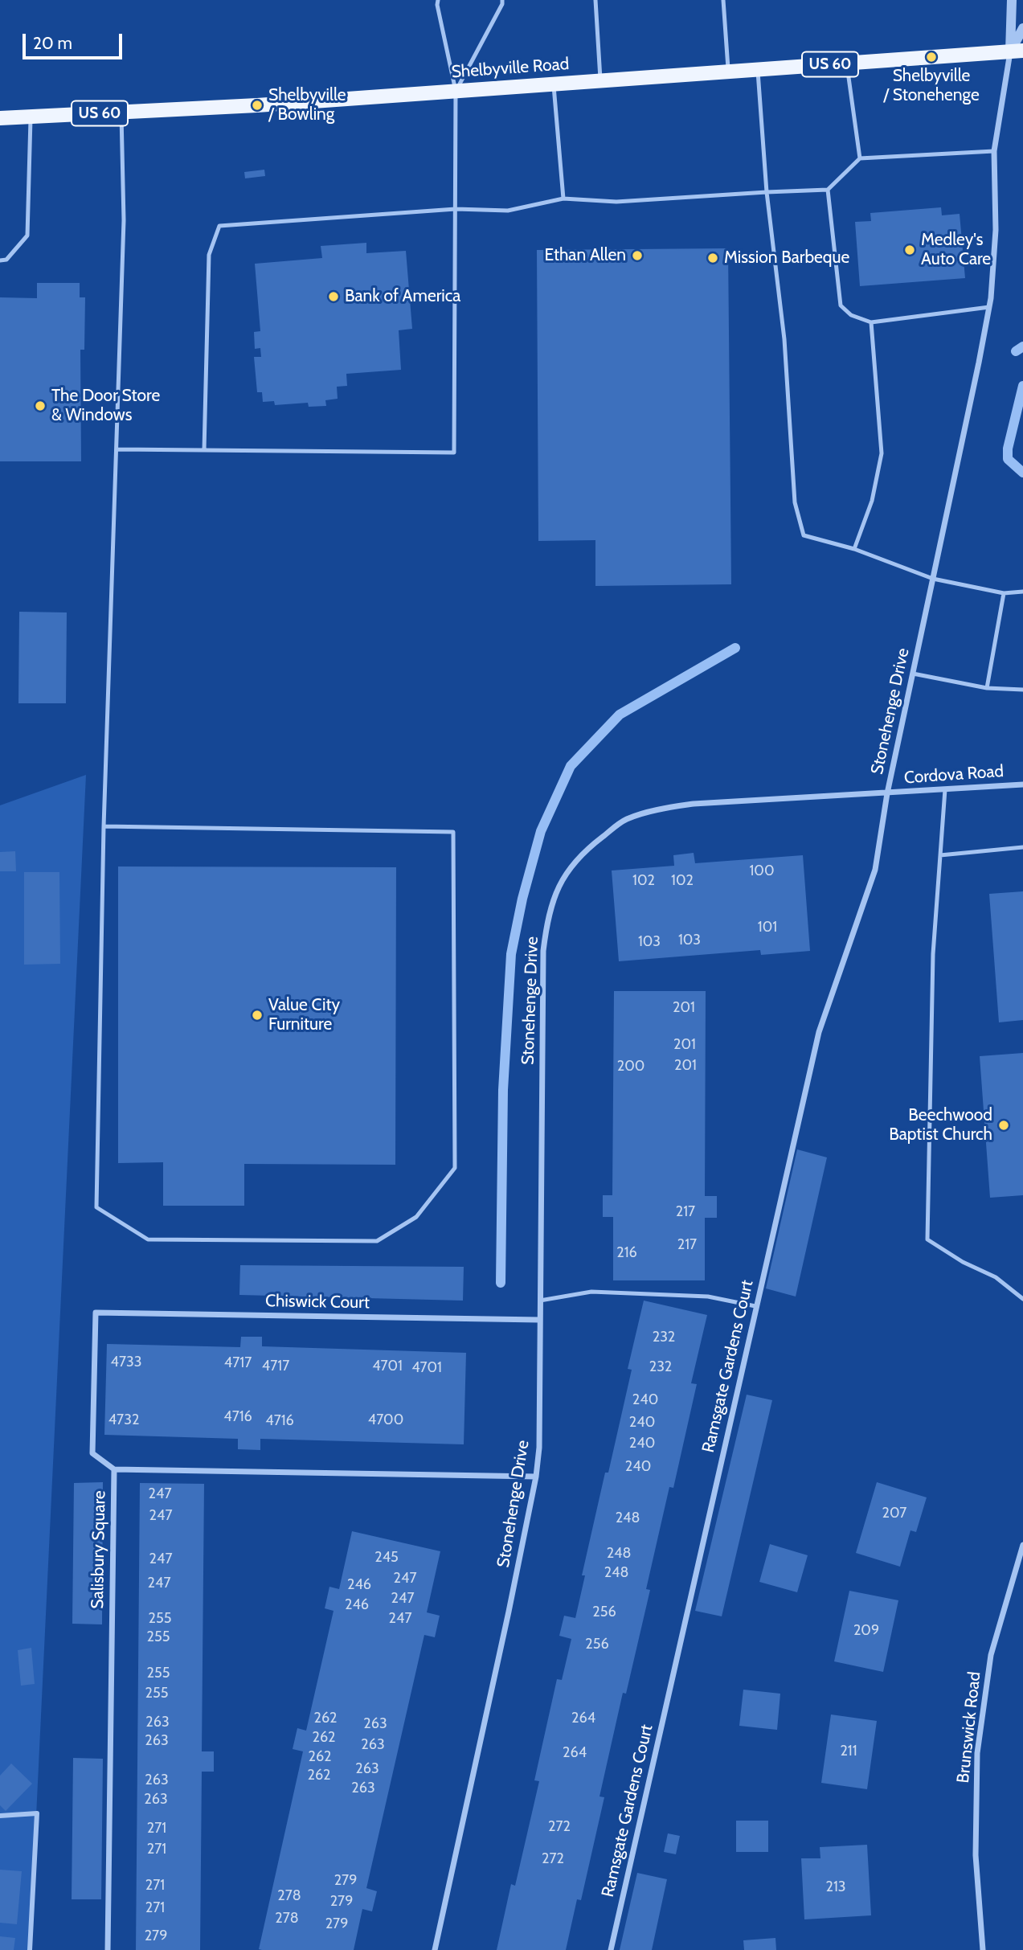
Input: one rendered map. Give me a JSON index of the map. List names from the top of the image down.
{
  "streets": {
    "main road": ["US 60", "Shelbyville Road"],
    "street": [
      "Stonehenge Drive",
      "Cordova Road",
      "Chiswick Court",
      "Ramsgate Gardens Court",
      "Salisbury Square",
      "Brunswick Road"
    ]
  },
  "crossings": [
    ["Shelbyville Road", "Stonehenge Drive"],
    ["Stonehenge Drive", "Cordova Road"],
    ["Stonehenge Drive", "Chiswick Court"],
    ["Stonehenge Drive", "Ramsgate Gardens Court"],
    ["Stonehenge Drive", "Salisbury Square"],
    ["Cordova Road", "Ramsgate Gardens Court"],
    ["Chiswick Court", "Salisbury Square"]
  ],
  "places": [
    "Shelbyville / Stonehenge",
    "Shelbyville / Bowling",
    "Medley's Auto Care",
    "Ethan Allen",
    "Mission Barbeque",
    "Bank of America",
    "The Door Store & Windows",
    "Value City Furniture",
    "Beechwood Baptist Church"
  ],
  "house_numbers": [
    "100",
    "102",
    "102",
    "101",
    "103",
    "103",
    "201",
    "201",
    "201",
    "200",
    "217",
    "217",
    "216",
    "232",
    "4733",
    "4717",
    "4717",
    "4701",
    "232",
    "4701",
    "240",
    "4716",
    "4732",
    "4700",
    "4716",
    "240",
    "240",
    "240",
    "247",
    "207",
    "247",
    "248",
    "248",
    "245",
    "247",
    "248",
    "247",
    "247",
    "246",
    "247",
    "246",
    "256",
    "255",
    "247",
    "209",
    "255",
    "256",
    "255",
    "255",
    "262",
    "264",
    "263",
    "263",
    "262",
    "263",
    "263",
    "211",
    "264",
    "262",
    "263",
    "262",
    "263",
    "263",
    "263",
    "272",
    "271",
    "271",
    "272",
    "279",
    "271",
    "213",
    "278",
    "279",
    "271",
    "278",
    "279",
    "279"
  ],
  "scale_bar": "20 m"
}
